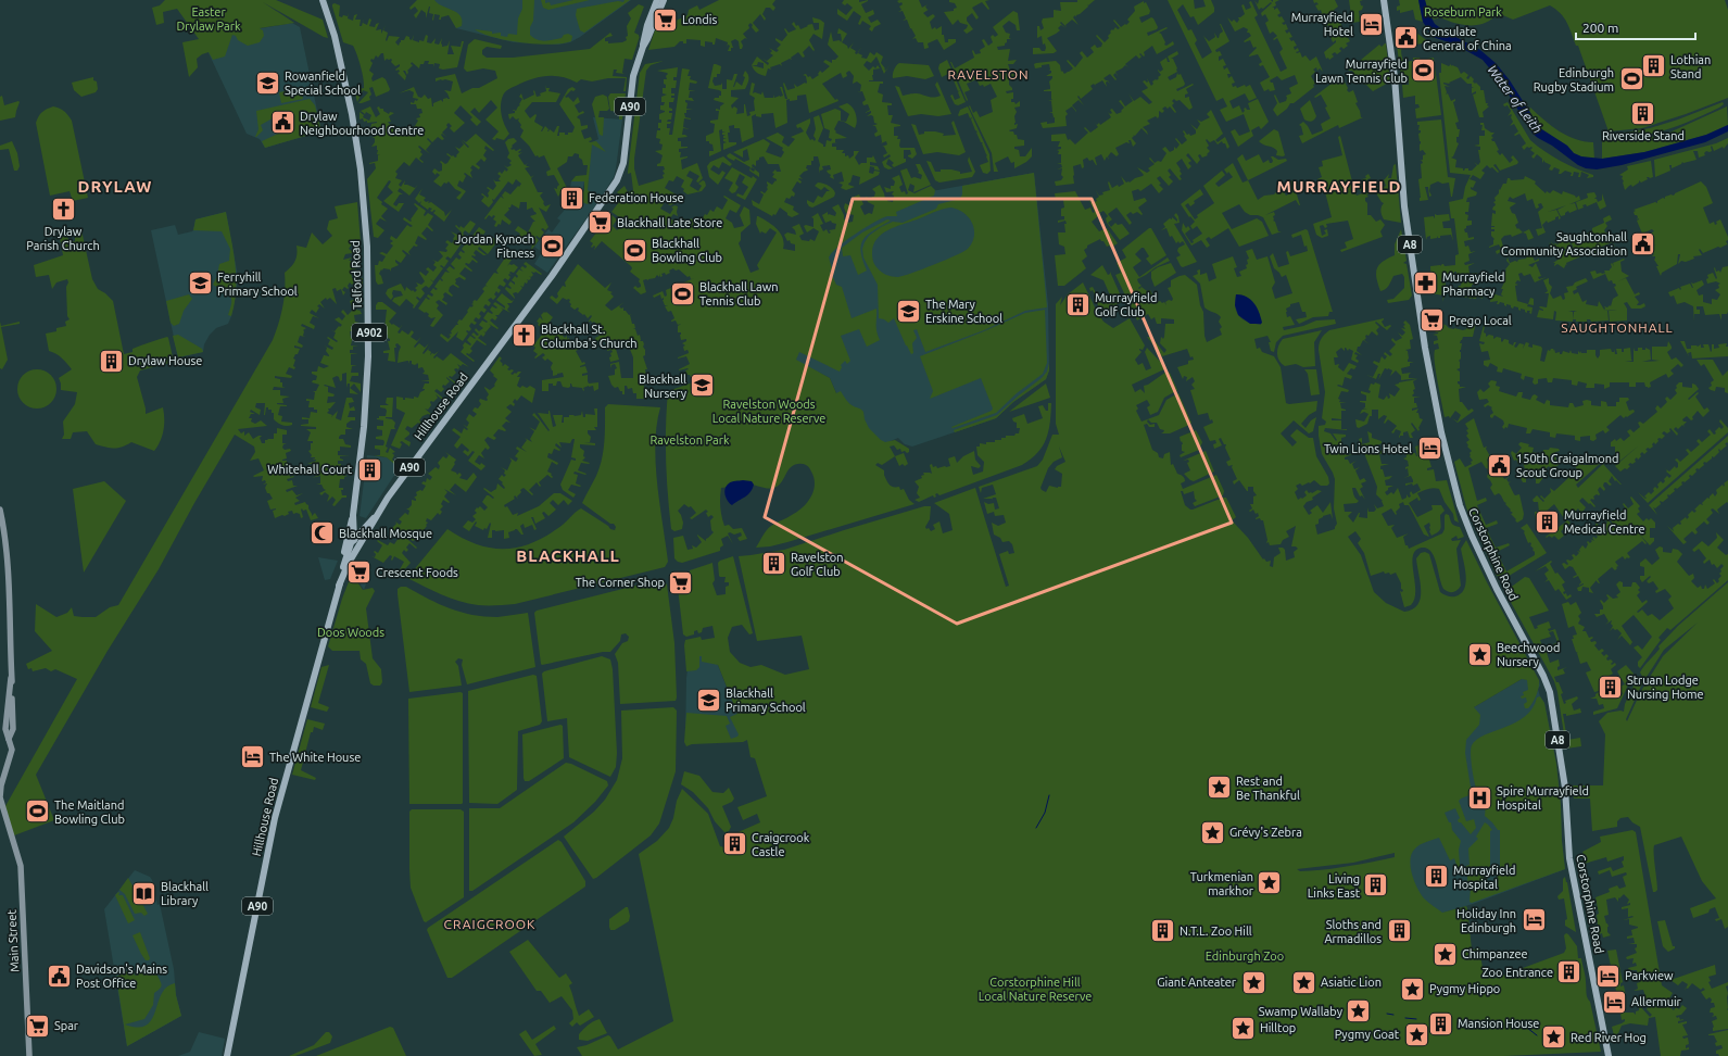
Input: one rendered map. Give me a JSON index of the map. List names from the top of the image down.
{
  "streets": {
    "main road": [
      "A90",
      "A8",
      "Telford Road",
      "A902",
      "Hillhouse Road",
      "Corstorphine Road",
      "Main Street"
    ]
  },
  "crossings": [
    ["A90", "Hillhouse Road"],
    ["Telford Road", "A902"],
    ["Telford Road", "Hillhouse Road"],
    ["A902", "Hillhouse Road"]
  ],
  "districts": [
    "RAVELSTON",
    "DRYLAW",
    "MURRAYFIELD",
    "SAUGHTONHALL",
    "BLACKHALL",
    "CRAIGCROOK"
  ],
  "water": ["Water of Leith"],
  "parks": [
    "Easter Drylaw Park",
    "Roseburn Park",
    "Ravelston Woods Local Nature Reserve",
    "Ravelston Park",
    "Doos Woods",
    "Edinburgh Zoo",
    "Corstorphine Hill Local Nature Reserve"
  ],
  "places": {
    "supermarket": [
      "Londis",
      "Blackhall Late Store",
      "Prego Local",
      "Crescent Foods",
      "The Corner Shop",
      "Spar"
    ],
    "hotel": [
      "Murrayfield Hotel",
      "Twin Lions Hotel",
      "The White House",
      "Holiday Inn Edinburgh",
      "Parkview",
      "Allermuir"
    ],
    "public building": [
      "Consulate General of China",
      "Drylaw Neighbourhood Centre",
      "Saughtonhall Community Association",
      "150th Craigalmond Scout Group",
      "Davidson's Mains Post Office"
    ],
    "building": [
      "Lothian Stand",
      "Riverside Stand",
      "Federation House",
      "Murrayfield Golf Club",
      "Drylaw House",
      "Whitehall Court",
      "Murrayfield Medical Centre",
      "Ravelston Golf Club",
      "Struan Lodge Nursing Home",
      "Craigcrook Castle",
      "Murrayfield Hospital",
      "Living Links East",
      "N.T.L. Zoo Hill",
      "Sloths and Armadillos",
      "Zoo Entrance",
      "Mansion House"
    ],
    "sports": [
      "Murrayfield Lawn Tennis Club",
      "Edinburgh Rugby Stadium",
      "Jordan Kynoch Fitness",
      "Blackhall Bowling Club",
      "Blackhall Lawn Tennis Club",
      "The Maitland Bowling Club"
    ],
    "school or university": [
      "Rowanfield Special School",
      "Ferryhill Primary School",
      "The Mary Erskine School",
      "Blackhall Nursery",
      "Blackhall Primary School"
    ],
    "church": ["Drylaw Parish Church", "Blackhall St. Columba's Church"],
    "pharmacy": ["Murrayfield Pharmacy"],
    "mosque": ["Blackhall Mosque"],
    "place": [
      "Beechwood Nursery",
      "Rest and Be Thankful",
      "Grévy's Zebra",
      "Turkmenian markhor",
      "Chimpanzee",
      "Giant Anteater",
      "Asiatic Lion",
      "Pygmy Hippo",
      "Swamp Wallaby",
      "Hilltop",
      "Pygmy Goat",
      "Red River Hog"
    ],
    "hospital": ["Spire Murrayfield Hospital"],
    "library": ["Blackhall Library"]
  },
  "scale_bar": "200 m"
}
